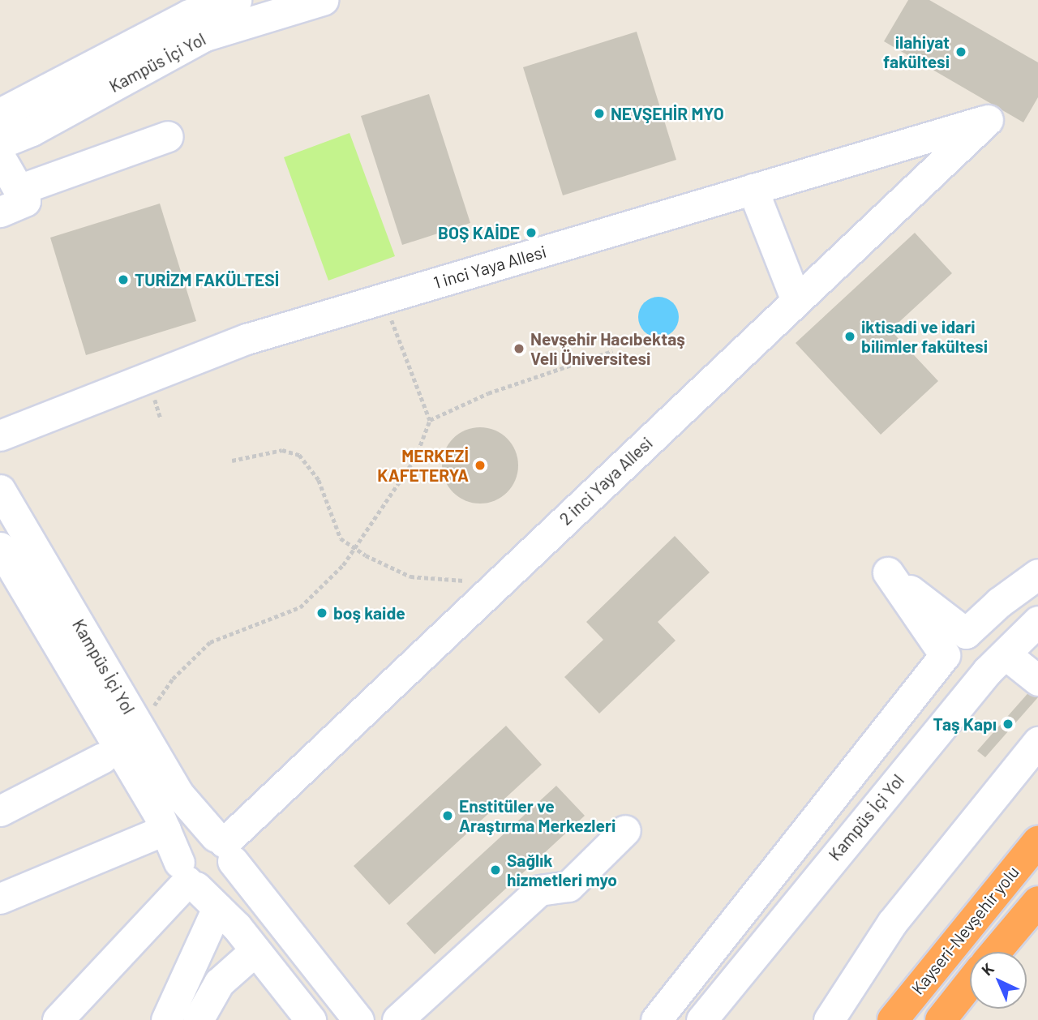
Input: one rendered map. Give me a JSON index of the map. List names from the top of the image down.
{
  "streets": {
    "highway": ["Kayseri-Nevşehir yolu"],
    "street": ["Kampüs İçi Yol", "1 inci Yaya Allesi", "2 inci Yaya Allesi"]
  },
  "crossings": [
    ["Kampüs İçi Yol", "2 inci Yaya Allesi"],
    ["1 inci Yaya Allesi", "2 inci Yaya Allesi"]
  ],
  "places": [
    "ilahiyat fakültesi",
    "NEVŞEHİR MYO",
    "BOŞ KAİDE",
    "TURİZM FAKÜLTESİ",
    "iktisadi ve idari bilimler fakültesi",
    "Nevşehir Hacıbektaş Veli Üniversitesi",
    "MERKEZİ KAFETERYA",
    "boş kaide",
    "Taş Kapı",
    "Enstitüler ve Araştırma Merkezleri",
    "Sağlık hizmetleri myo"
  ],
  "north": "top left"
}
